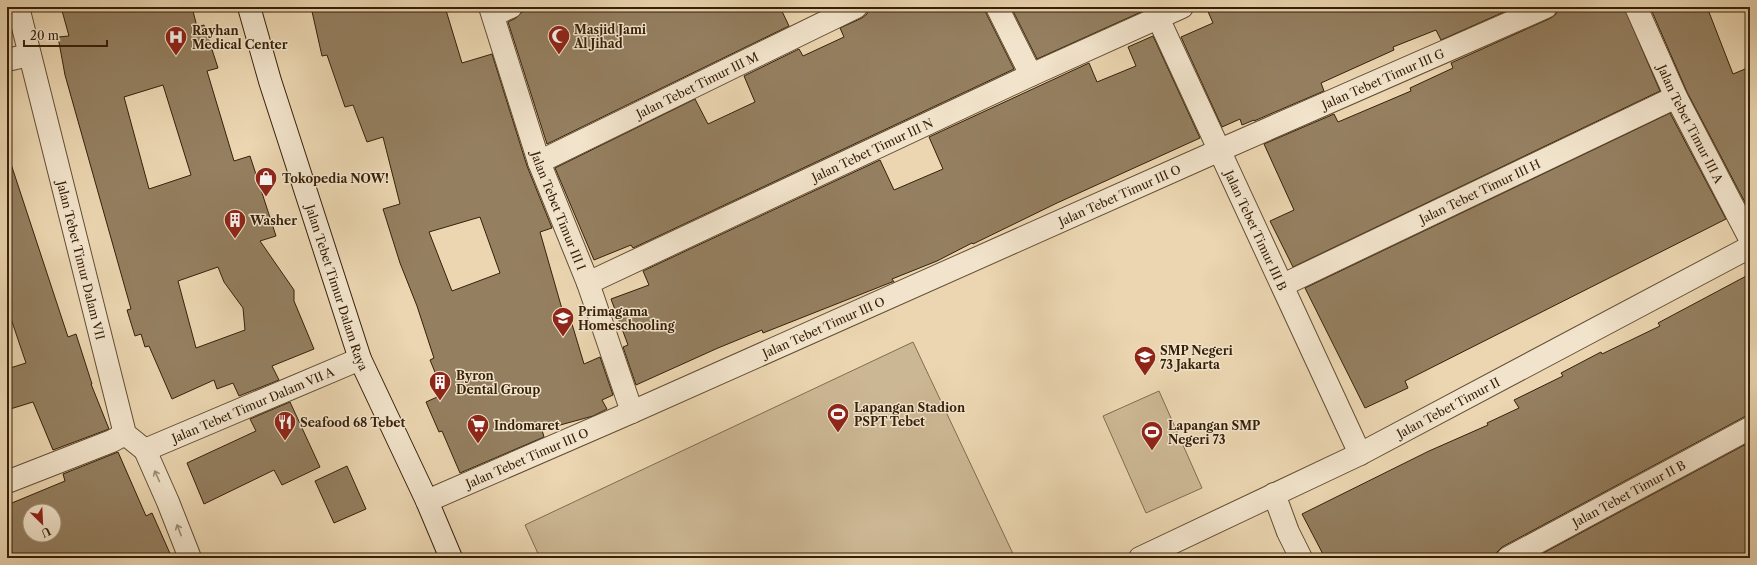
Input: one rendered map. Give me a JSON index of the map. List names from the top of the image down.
{
  "streets": {
    "street": [
      "Jalan Tebet Timur III G",
      "Jalan Tebet Timur III M",
      "Jalan Tebet Timur III A",
      "Jalan Tebet Timur III N",
      "Jalan Tebet Timur III H",
      "Jalan Tebet Timur III O",
      "Jalan Tebet Timur III I",
      "Jalan Tebet Timur III B",
      "Jalan Tebet Timur Dalam VII",
      "Jalan Tebet Timur Dalam Raya",
      "Jalan Tebet Timur Dalam VII A",
      "Jalan Tebet Timur II",
      "Jalan Tebet Timur II B"
    ]
  },
  "crossings": [
    ["Jalan Tebet Timur III G", "Jalan Tebet Timur III O"],
    ["Jalan Tebet Timur III G", "Jalan Tebet Timur III B"],
    ["Jalan Tebet Timur III M", "Jalan Tebet Timur III I"],
    ["Jalan Tebet Timur III A", "Jalan Tebet Timur III H"],
    ["Jalan Tebet Timur III N", "Jalan Tebet Timur III I"],
    ["Jalan Tebet Timur III N", "Jalan Tebet Timur III B"],
    ["Jalan Tebet Timur III H", "Jalan Tebet Timur III B"],
    ["Jalan Tebet Timur III O", "Jalan Tebet Timur III I"],
    ["Jalan Tebet Timur III O", "Jalan Tebet Timur III B"],
    ["Jalan Tebet Timur III O", "Jalan Tebet Timur Dalam Raya"],
    ["Jalan Tebet Timur III B", "Jalan Tebet Timur II"],
    ["Jalan Tebet Timur Dalam Raya", "Jalan Tebet Timur Dalam VII A"]
  ],
  "places": {
    "mosque": ["Masjid Jami Al Jihad"],
    "hospital": ["Rayhan Medical Center"],
    "shop": ["Tokopedia NOW!"],
    "building": ["Washer", "Byron Dental Group"],
    "school or university": ["Primagama Homeschooling", "SMP Negeri 73 Jakarta"],
    "sports": ["Lapangan Stadion PSPT Tebet", "Lapangan SMP Negeri 73"],
    "restaurant": ["Seafood 68 Tebet"],
    "supermarket": ["Indomaret"]
  },
  "scale_bar": "20 m",
  "north": "bottom right"
}
